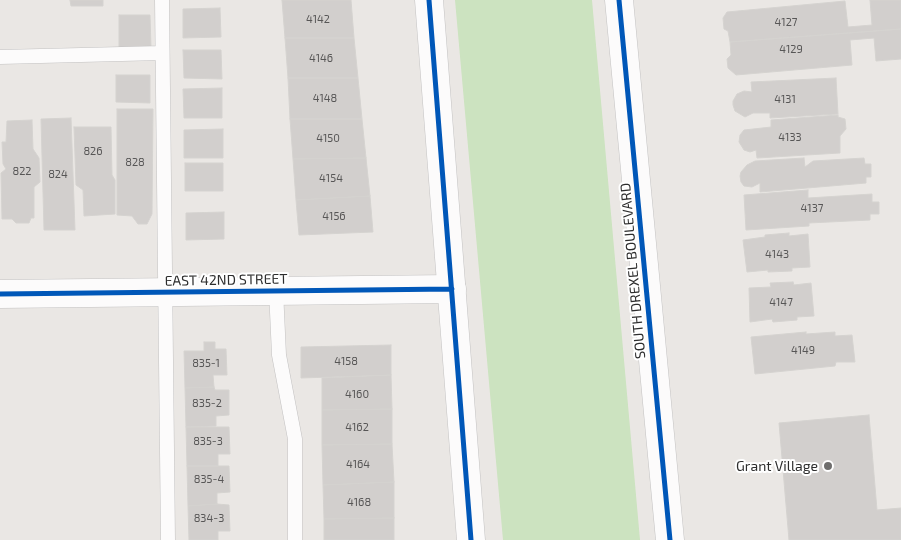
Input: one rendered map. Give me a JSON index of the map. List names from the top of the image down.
{
  "streets": {
    "street": ["SOUTH DREXEL BOULEVARD", "EAST 42ND STREET"]
  },
  "places": ["Grant Village"],
  "house_numbers": [
    "4142",
    "4127",
    "4129",
    "4146",
    "4148",
    "4131",
    "4133",
    "4150",
    "826",
    "828",
    "822",
    "824",
    "4154",
    "4137",
    "4156",
    "4143",
    "4147",
    "4149",
    "4158",
    "835-1",
    "4160",
    "835-2",
    "4162",
    "835-3",
    "4164",
    "835-4",
    "4168",
    "834-3"
  ]
}
